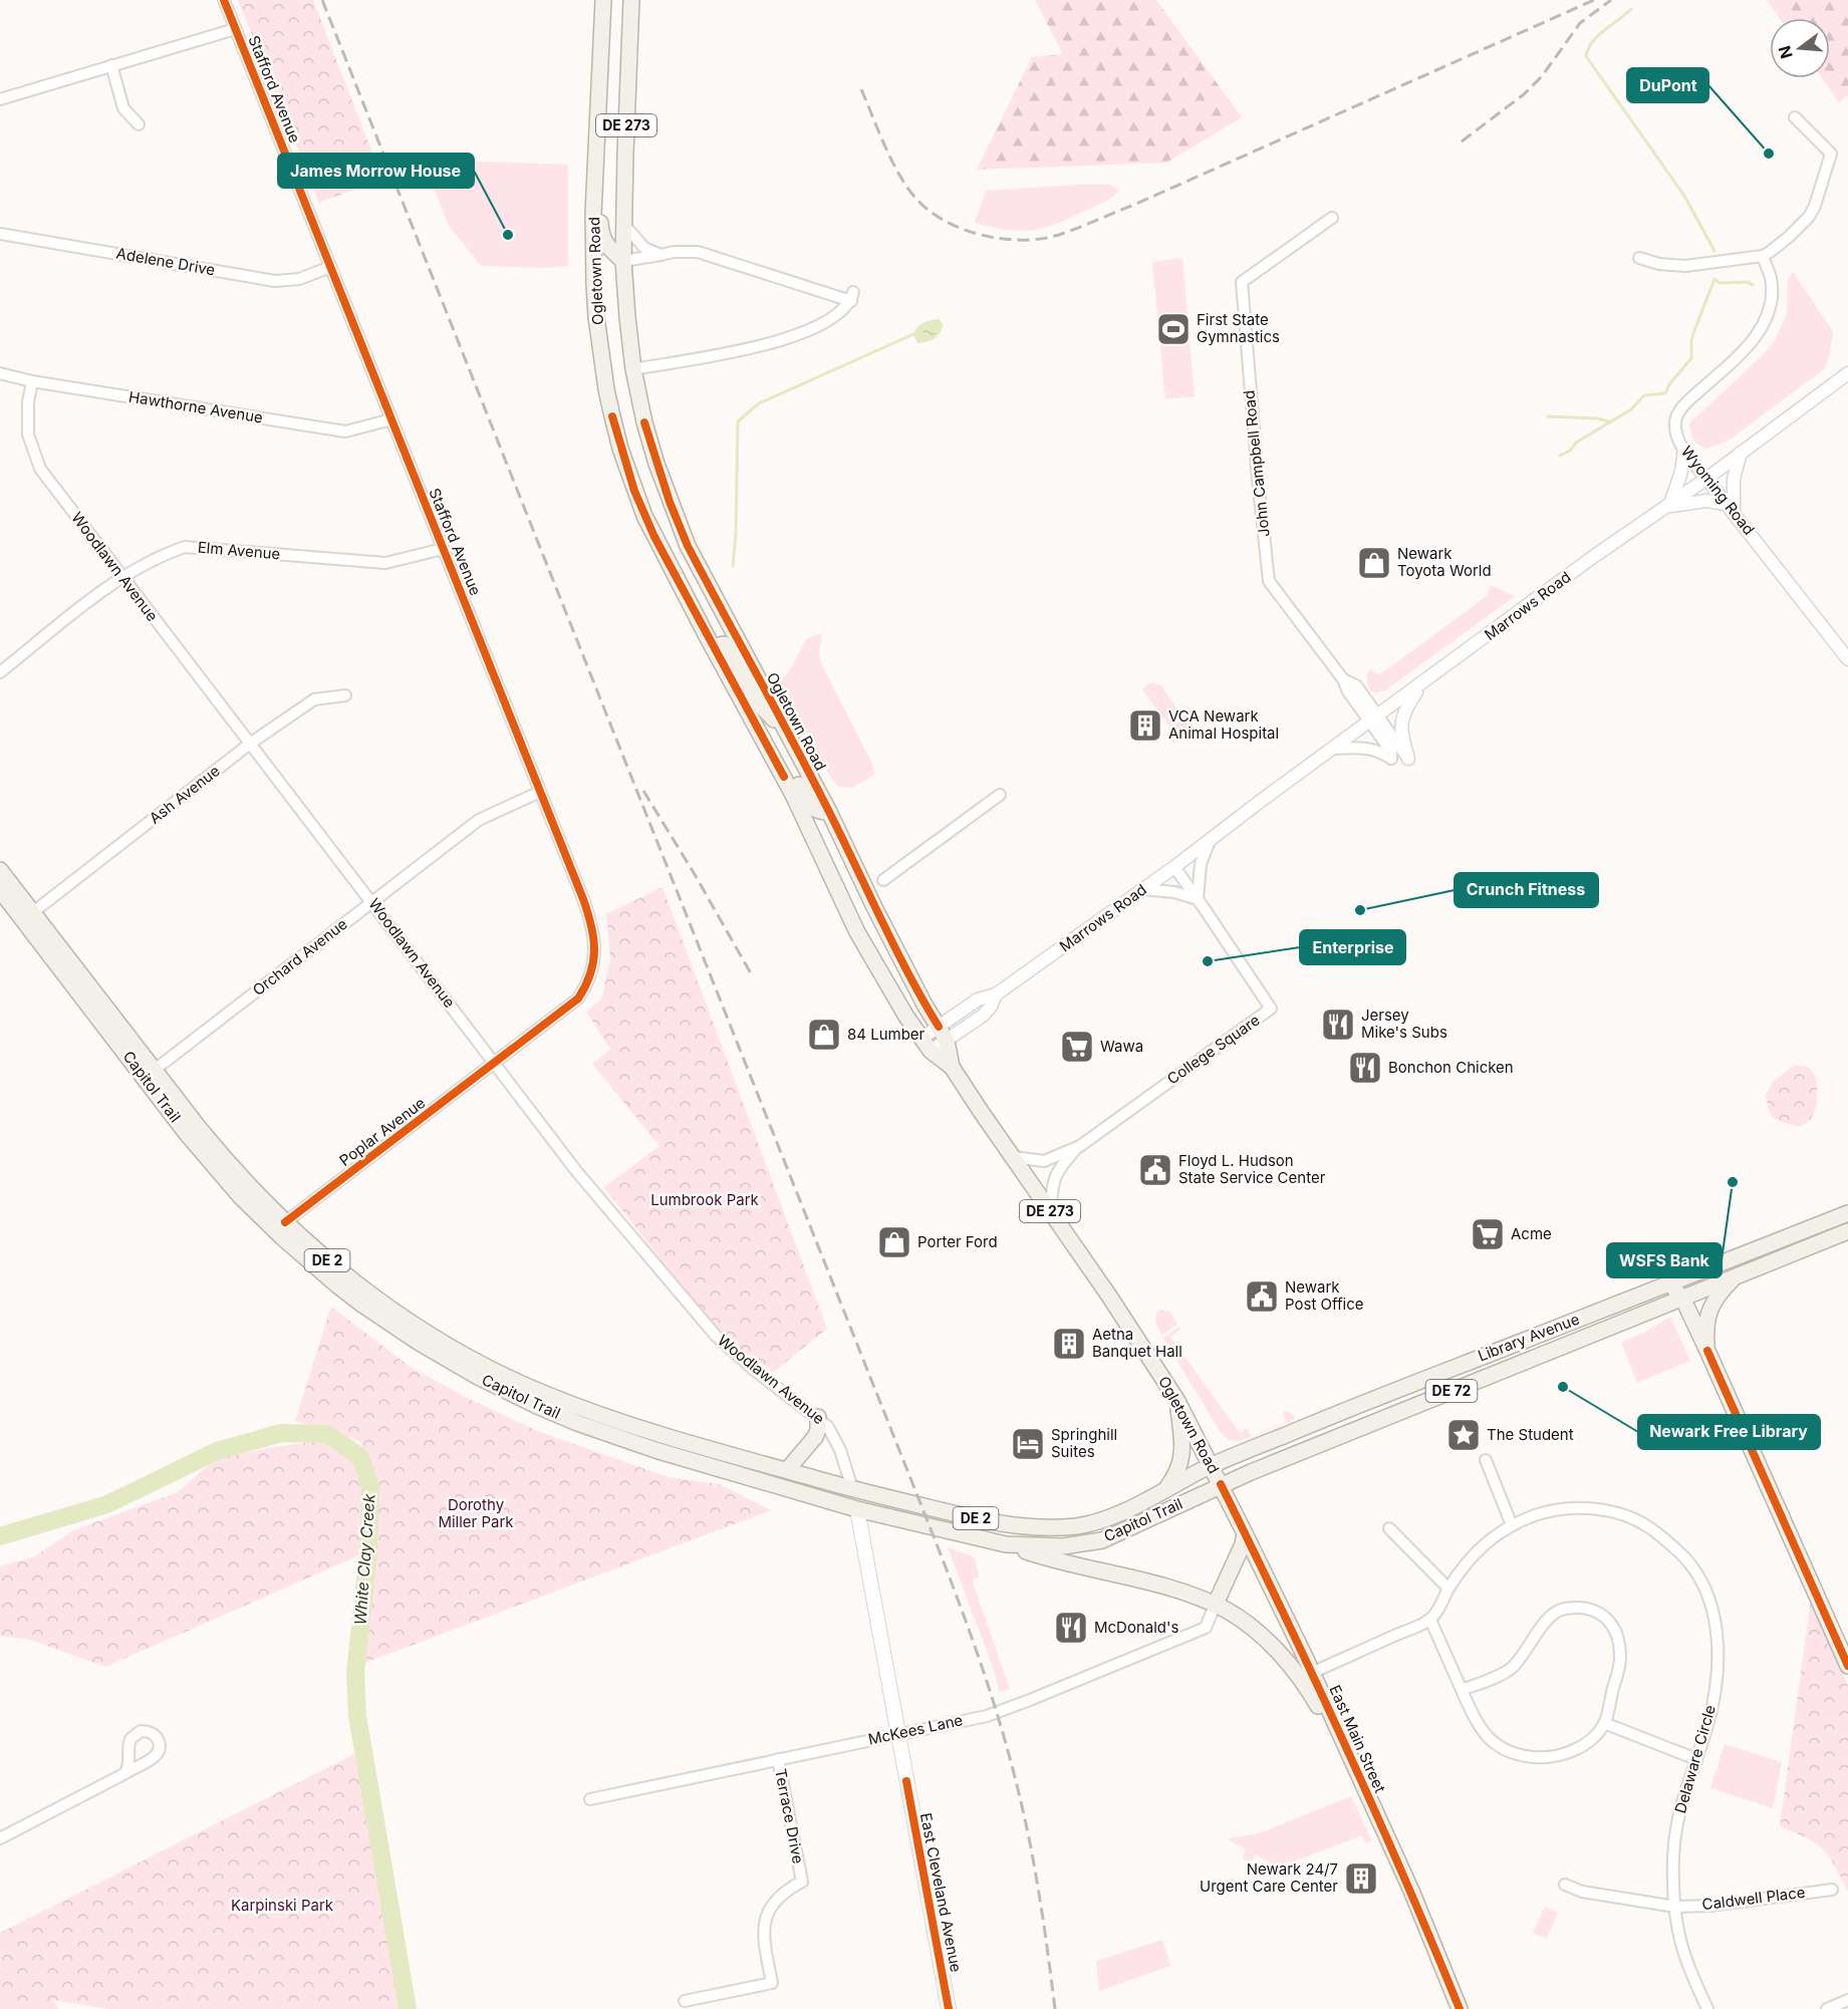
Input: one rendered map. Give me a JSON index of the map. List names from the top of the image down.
{
  "streets": {
    "main road": [
      "DE 273",
      "Ogletown Road",
      "Capitol Trail",
      "DE 2",
      "Library Avenue",
      "DE 72",
      "East Main Street",
      "East Cleveland Avenue"
    ],
    "street": [
      "Stafford Avenue",
      "Adelene Drive",
      "Hawthorne Avenue",
      "John Campbell Road",
      "Wyoming Road",
      "Elm Avenue",
      "Woodlawn Avenue",
      "Marrows Road",
      "Ash Avenue",
      "Orchard Avenue",
      "College Square",
      "Poplar Avenue",
      "McKees Lane",
      "Delaware Circle",
      "Terrace Drive",
      "Caldwell Place"
    ]
  },
  "crossings": [
    ["Stafford Avenue", "Adelene Drive"],
    ["Stafford Avenue", "Hawthorne Avenue"],
    ["Stafford Avenue", "Elm Avenue"],
    ["Stafford Avenue", "Woodlawn Avenue"],
    ["Stafford Avenue", "Orchard Avenue"],
    ["Stafford Avenue", "Poplar Avenue"],
    ["Ogletown Road", "Marrows Road"],
    ["Ogletown Road", "Capitol Trail"],
    ["Ogletown Road", "Library Avenue"],
    ["Ogletown Road", "East Main Street"],
    ["Hawthorne Avenue", "Woodlawn Avenue"],
    ["John Campbell Road", "Marrows Road"],
    ["Wyoming Road", "Marrows Road"],
    ["Elm Avenue", "Woodlawn Avenue"],
    ["Woodlawn Avenue", "Ash Avenue"],
    ["Woodlawn Avenue", "Orchard Avenue"],
    ["Woodlawn Avenue", "Capitol Trail"],
    ["Woodlawn Avenue", "Poplar Avenue"],
    ["Marrows Road", "College Square"],
    ["Ash Avenue", "Capitol Trail"],
    ["Orchard Avenue", "Capitol Trail"],
    ["Capitol Trail", "Poplar Avenue"],
    ["Capitol Trail", "Library Avenue"],
    ["Capitol Trail", "East Main Street"],
    ["Capitol Trail", "East Cleveland Avenue"],
    ["Library Avenue", "East Main Street"],
    ["McKees Lane", "Terrace Drive"],
    ["McKees Lane", "East Cleveland Avenue"],
    ["Delaware Circle", "Caldwell Place"]
  ],
  "water": ["White Clay Creek"],
  "parks": ["Lumbrook Park", "Dorothy Miller Park", "Karpinski Park"],
  "places": {
    "other": [
      "DuPont",
      "James Morrow House",
      "Crunch Fitness",
      "Enterprise",
      "WSFS Bank",
      "Newark Free Library"
    ],
    "sports": ["First State Gymnastics"],
    "shop": ["Newark Toyota World", "84 Lumber", "Porter Ford"],
    "building": ["VCA Newark Animal Hospital", "Aetna Banquet Hall", "Newark 24/7 Urgent Care Center"],
    "restaurant": ["Jersey Mike's Subs", "Bonchon Chicken", "McDonald's"],
    "supermarket": ["Wawa", "Acme"],
    "public building": ["Floyd L. Hudson State Service Center", "Newark Post Office"],
    "place": ["The Student"],
    "hotel": ["Springhill Suites"]
  },
  "north": "left"
}
